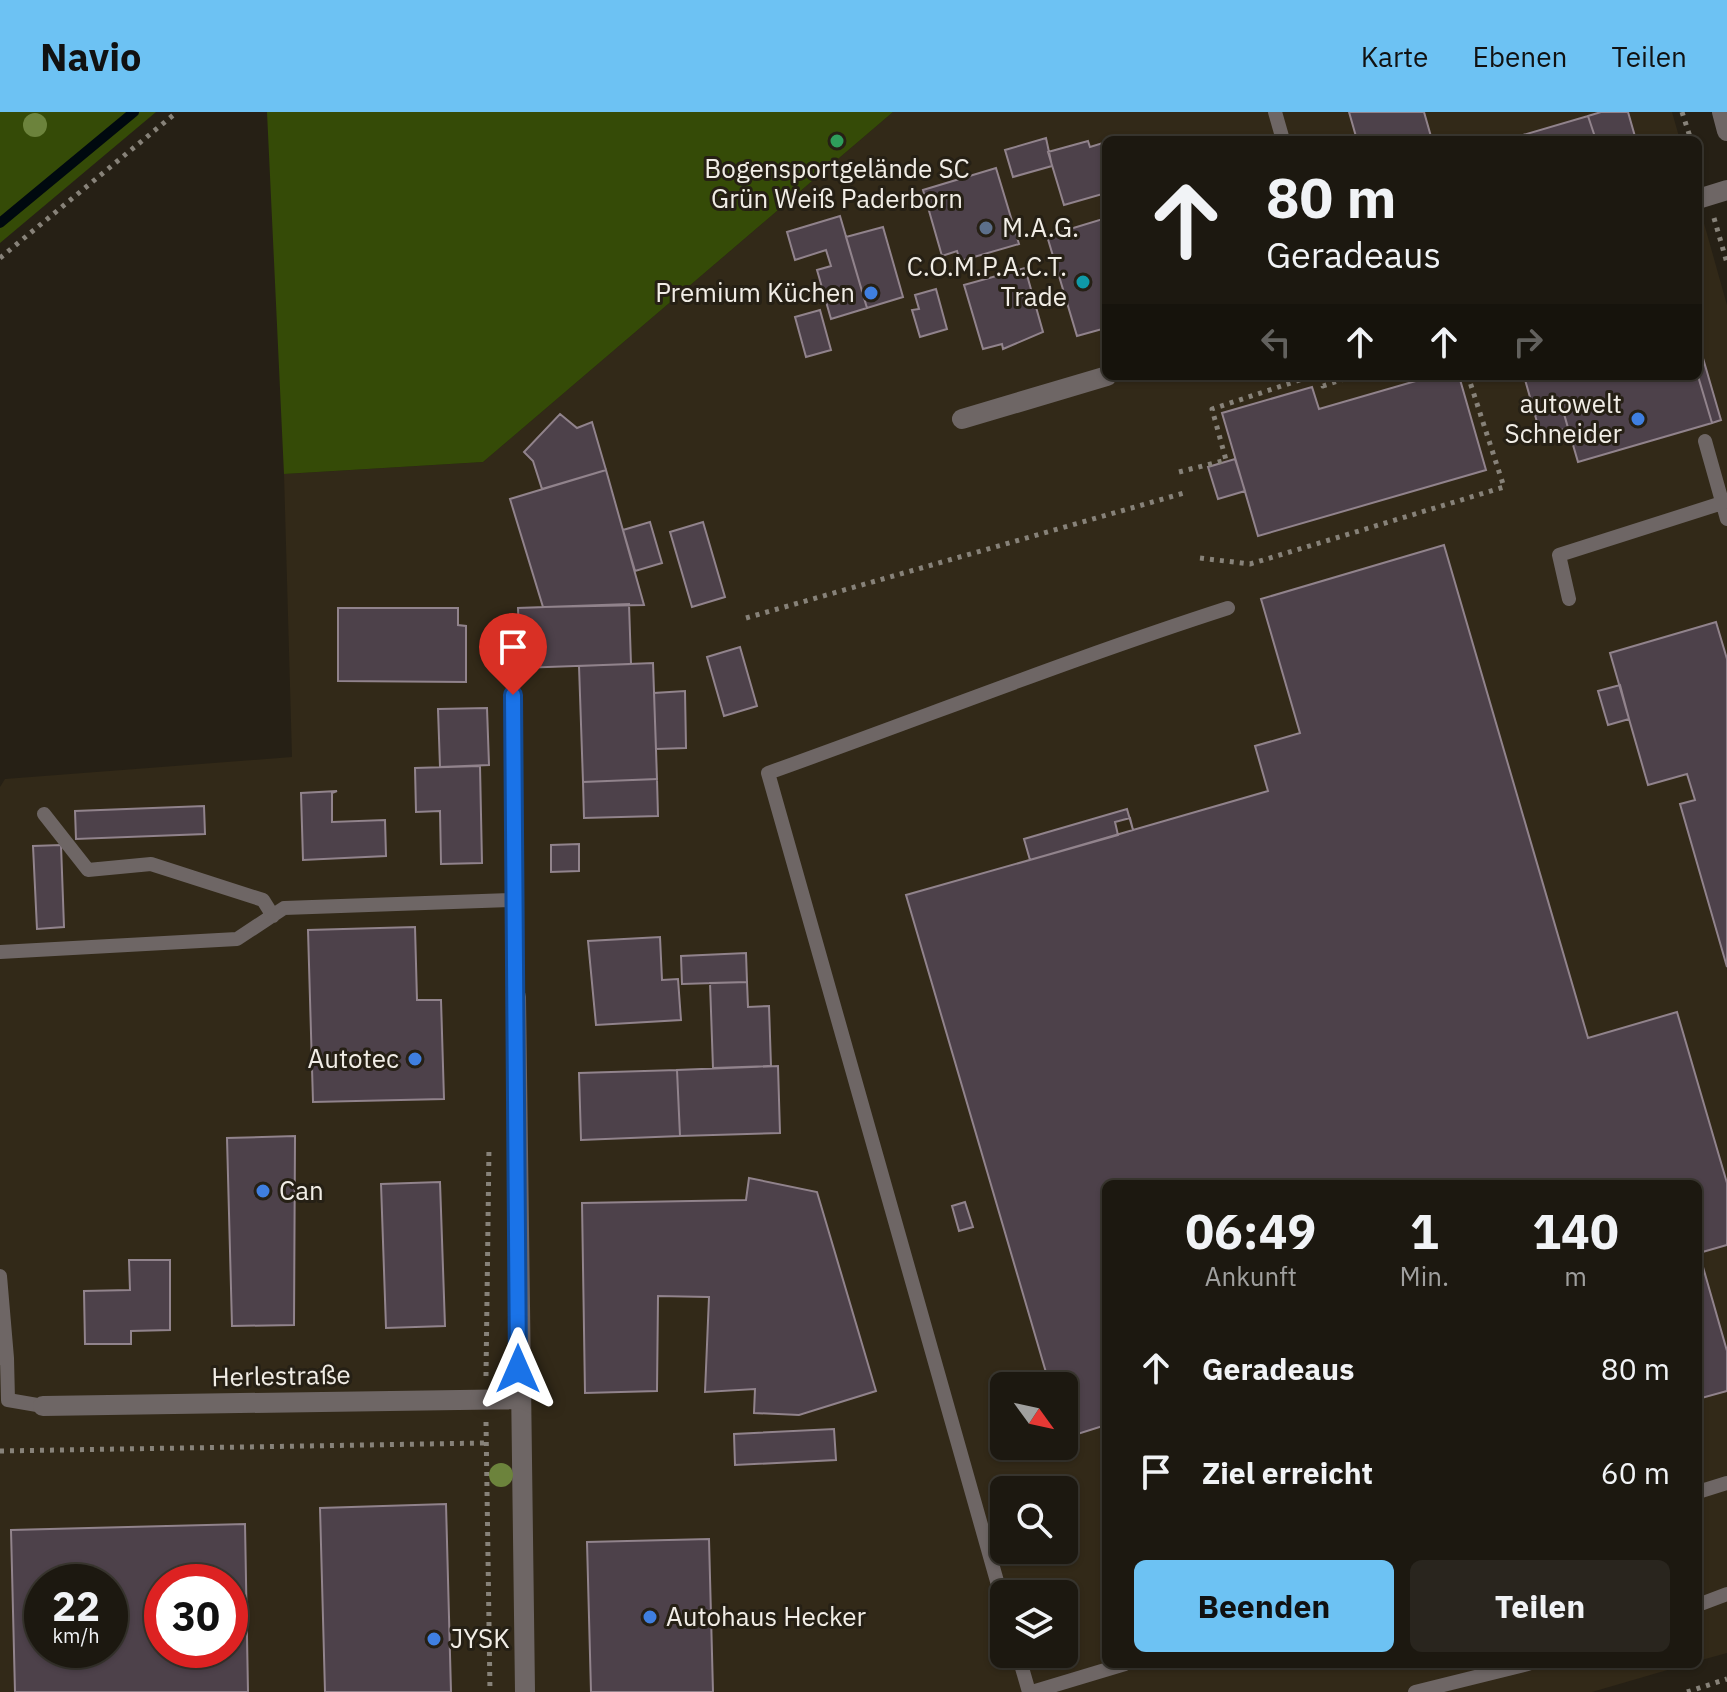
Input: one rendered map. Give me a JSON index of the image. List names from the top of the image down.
{
  "streets": {
    "street": ["Herlestraße"]
  },
  "places": [
    "Bogensportgelände SC Grün Weiß Paderborn",
    "M.A.G.",
    "C.O.M.P.A.C.T. Trade",
    "Premium Küchen",
    "autowelt Schneider",
    "Autotec",
    "Can",
    "Autohaus Hecker",
    "JYSK"
  ],
  "north": "bottom right",
  "page": {
    "header": "Navio",
    "nav": ["Karte", "Ebenen", "Teilen"],
    "turn": ["80 m", "Geradeaus"],
    "eta": [
      "06:49",
      "Ankunft",
      "1",
      "Min.",
      "140",
      "m"
    ],
    "list": [
      {
        "name": "Geradeaus",
        "value": "80 m"
      },
      {
        "name": "Ziel erreicht",
        "value": "60 m"
      }
    ],
    "buttons": ["Beenden", "Teilen"],
    "speed": "22 km/h",
    "limit": "30"
  }
}
